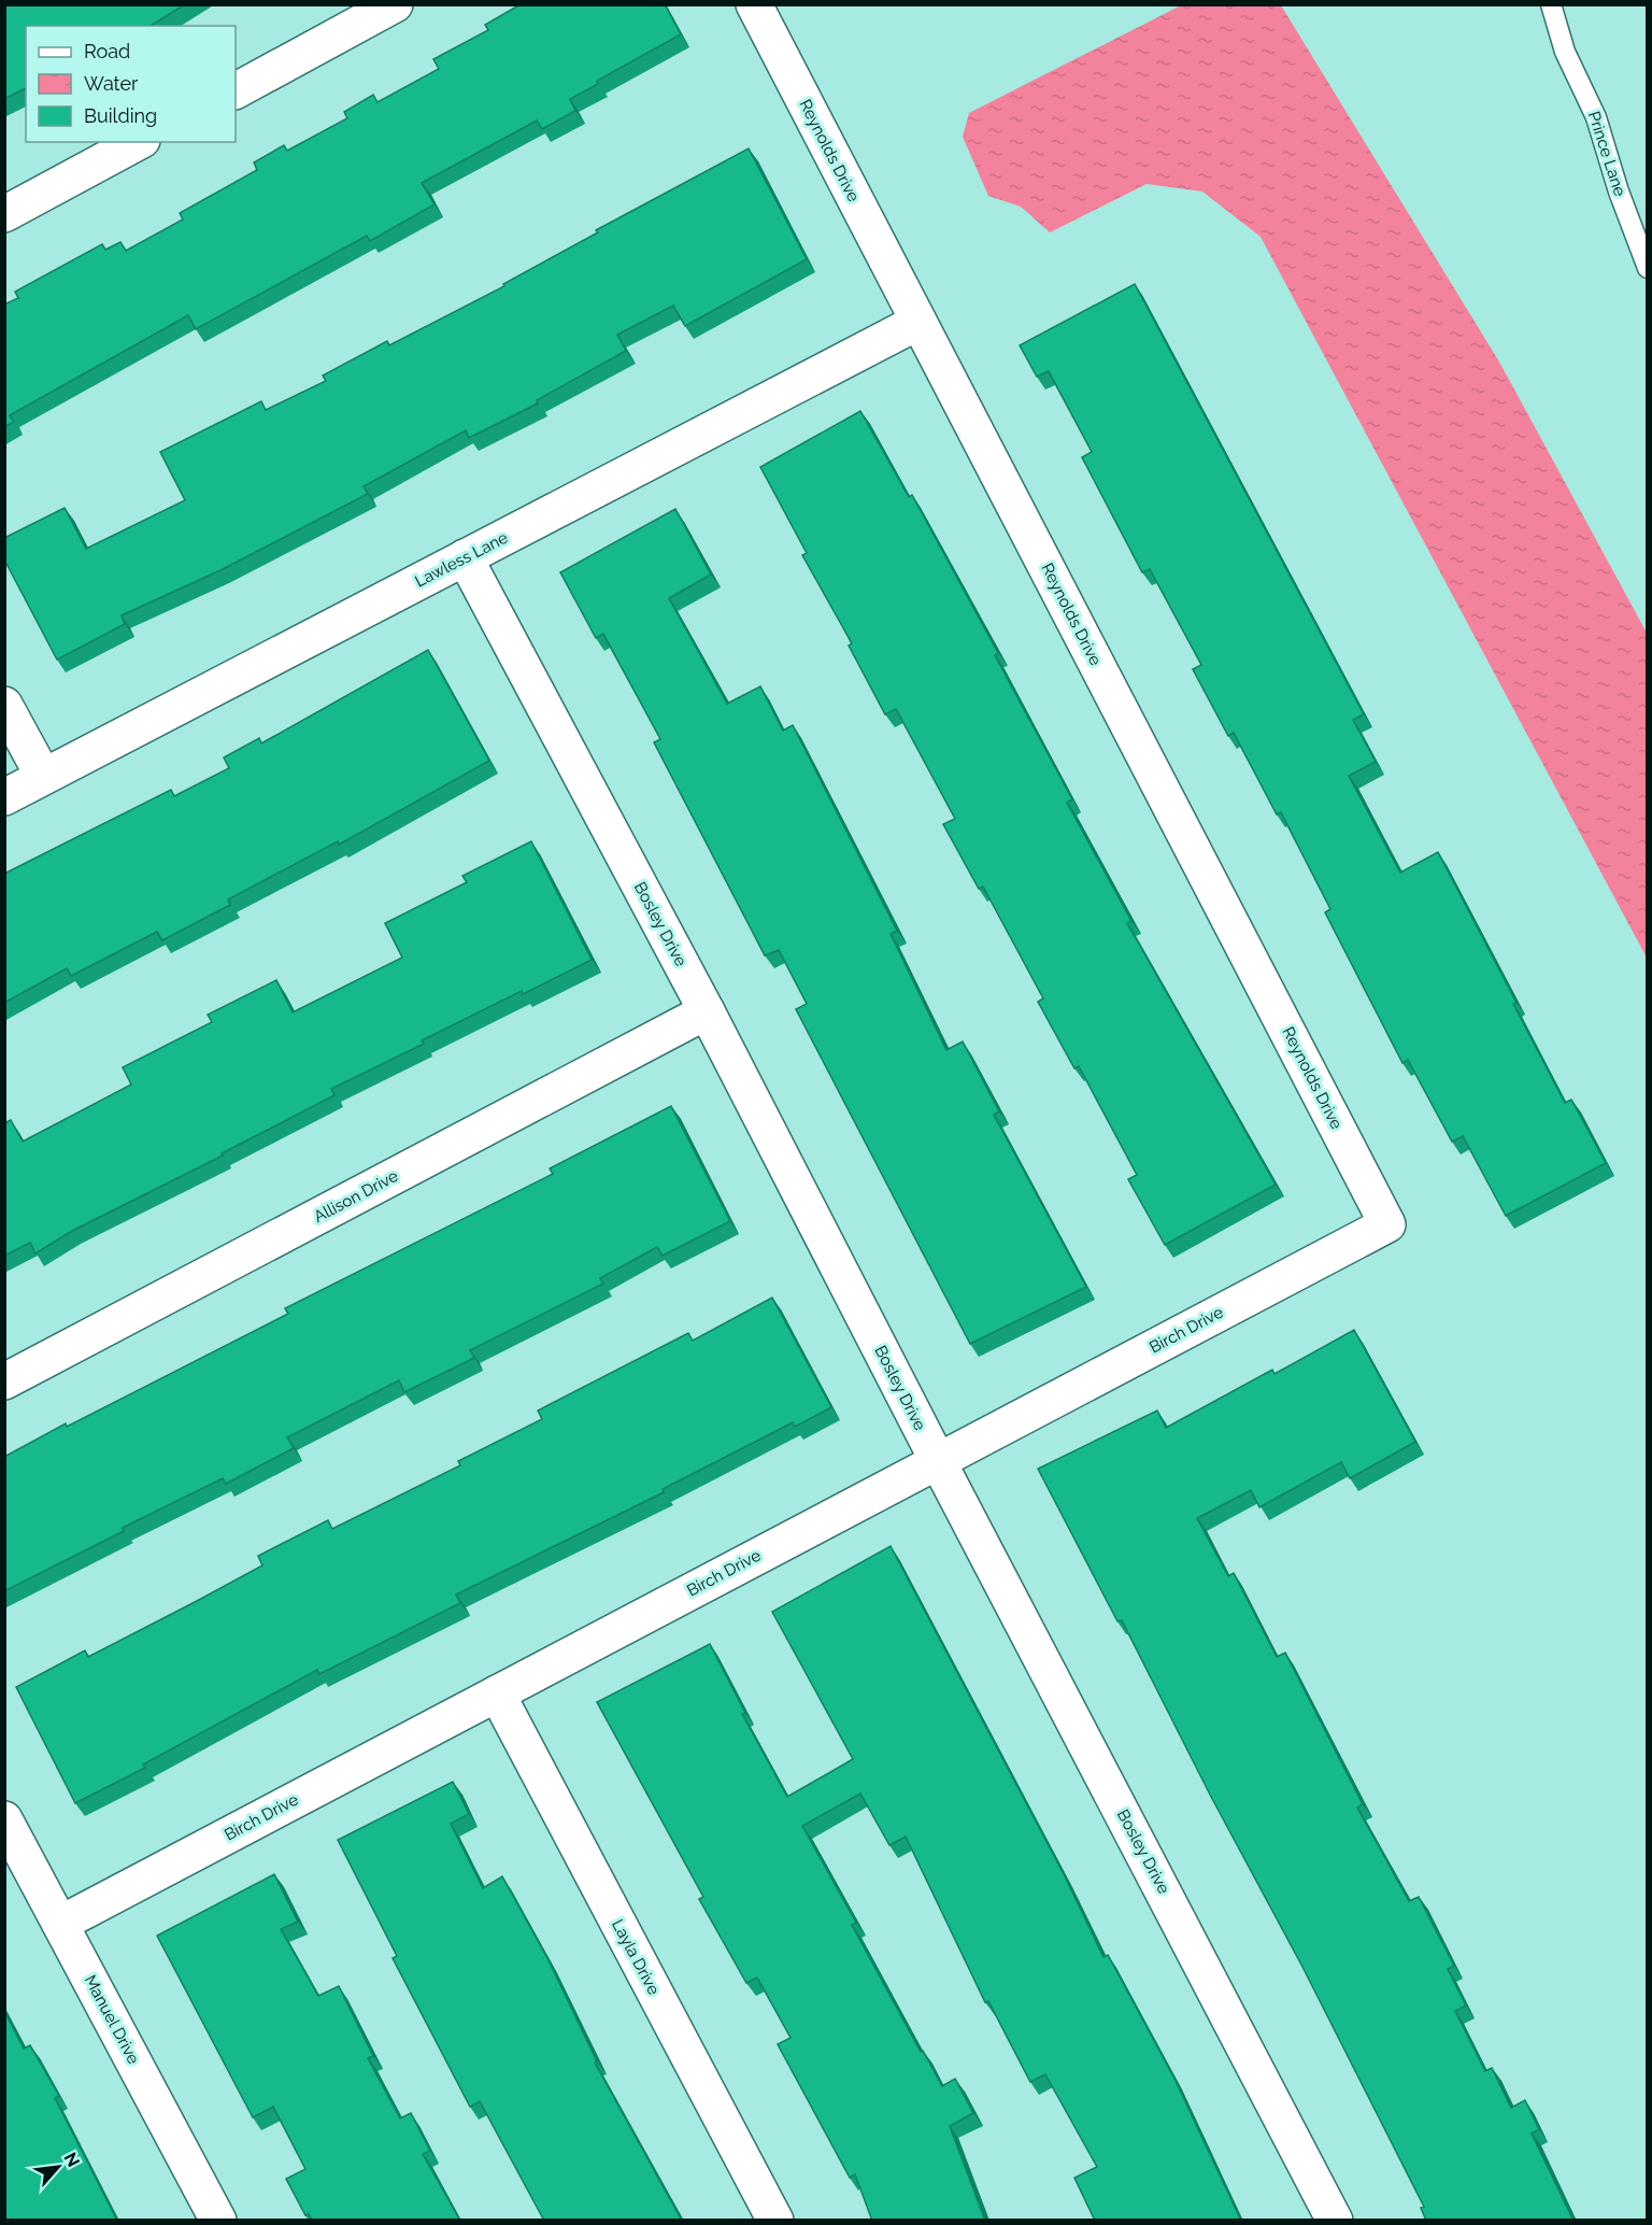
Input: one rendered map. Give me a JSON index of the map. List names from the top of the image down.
{
  "streets": {
    "street": [
      "Reynolds Drive",
      "Lawless Lane",
      "Bosley Drive",
      "Allison Drive",
      "Birch Drive",
      "Layla Drive",
      "Manuel Drive"
    ],
    "lane": ["Prince Lane"]
  },
  "crossings": [
    ["Reynolds Drive", "Lawless Lane"],
    ["Reynolds Drive", "Birch Drive"],
    ["Lawless Lane", "Bosley Drive"],
    ["Bosley Drive", "Allison Drive"],
    ["Bosley Drive", "Birch Drive"],
    ["Birch Drive", "Layla Drive"],
    ["Birch Drive", "Manuel Drive"]
  ],
  "legend": ["Road", "Water", "Building"],
  "north": "top right"
}
